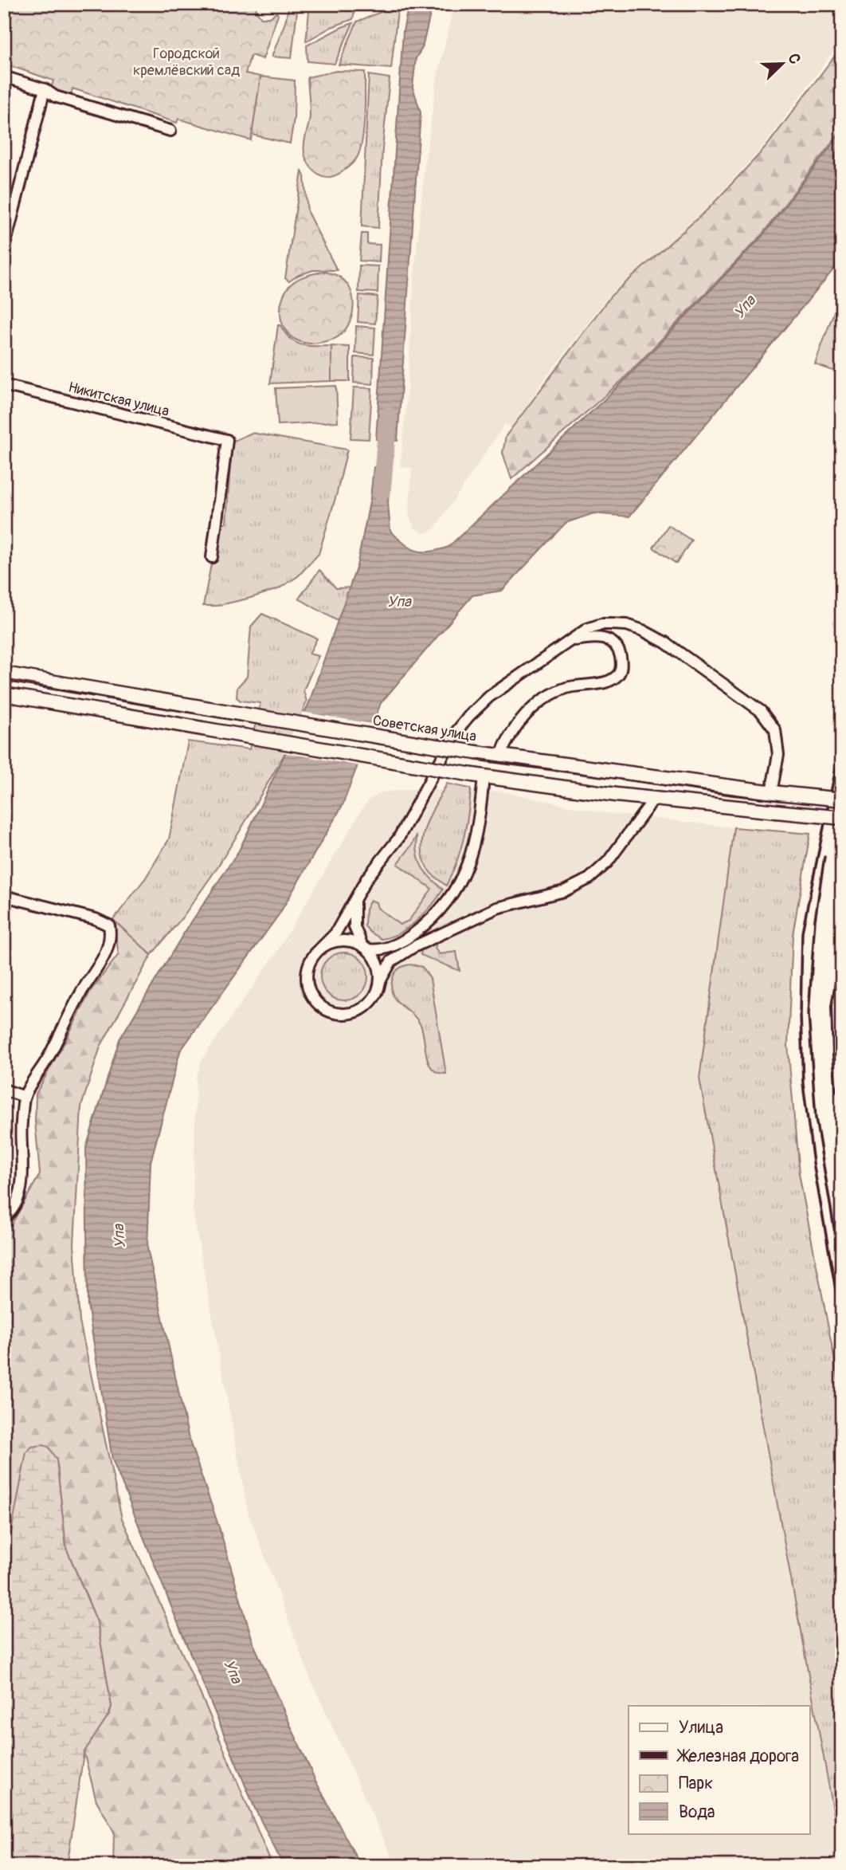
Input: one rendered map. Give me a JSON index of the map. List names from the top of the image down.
{
  "streets": {
    "main road": ["Советская улица"],
    "street": ["Никитская улица"]
  },
  "water": ["Упа"],
  "parks": ["Городской кремлёвский сад"],
  "legend": [
    "Улица",
    "Железная дорога",
    "Парк",
    "Вода"
  ],
  "north": "top right"
}
